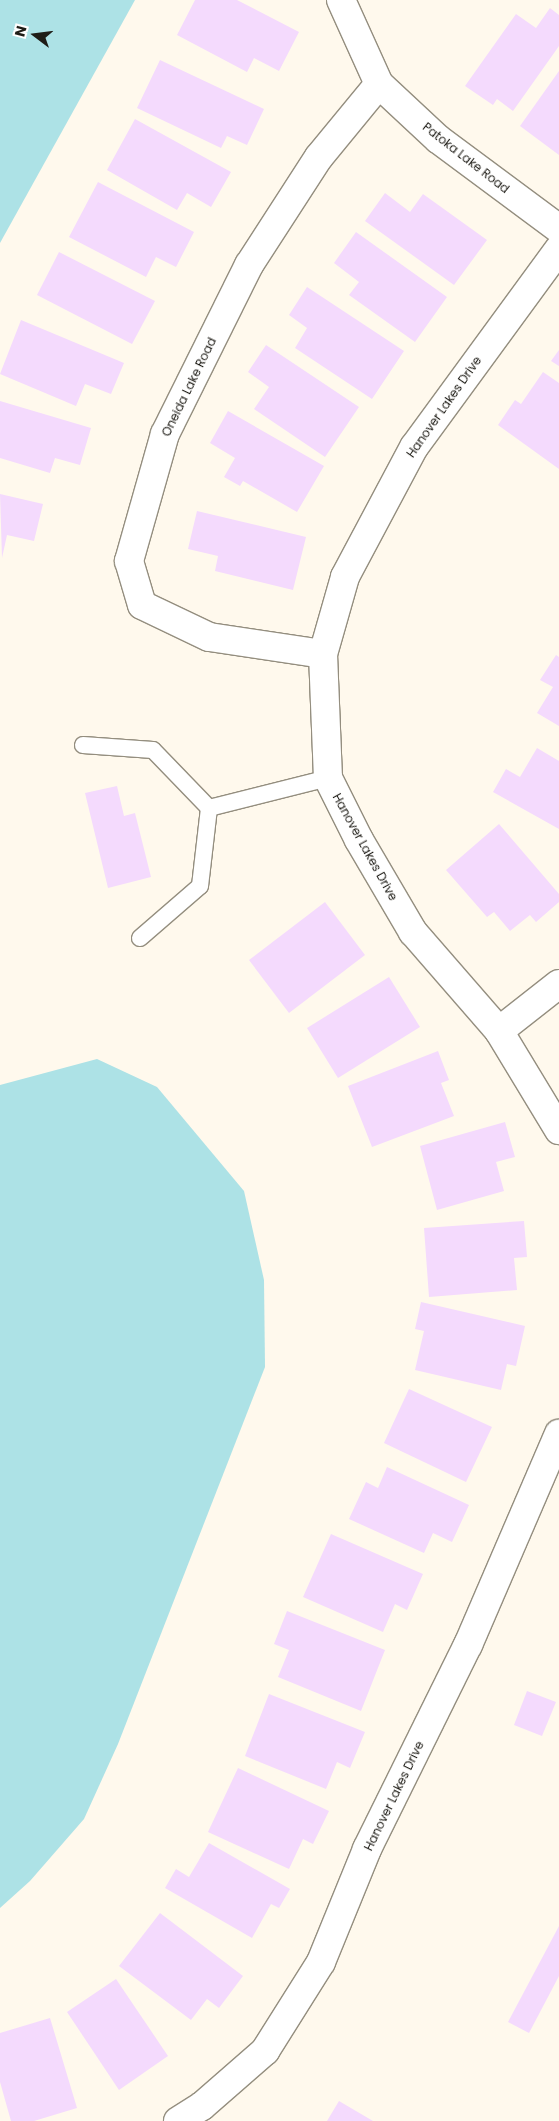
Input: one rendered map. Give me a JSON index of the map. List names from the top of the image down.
{
  "streets": {
    "street": ["Patoka Lake Road", "Oneida Lake Road", "Hanover Lakes Drive"]
  },
  "crossings": [
    ["Patoka Lake Road", "Oneida Lake Road"],
    ["Oneida Lake Road", "Hanover Lakes Drive"]
  ],
  "north": "left"
}
